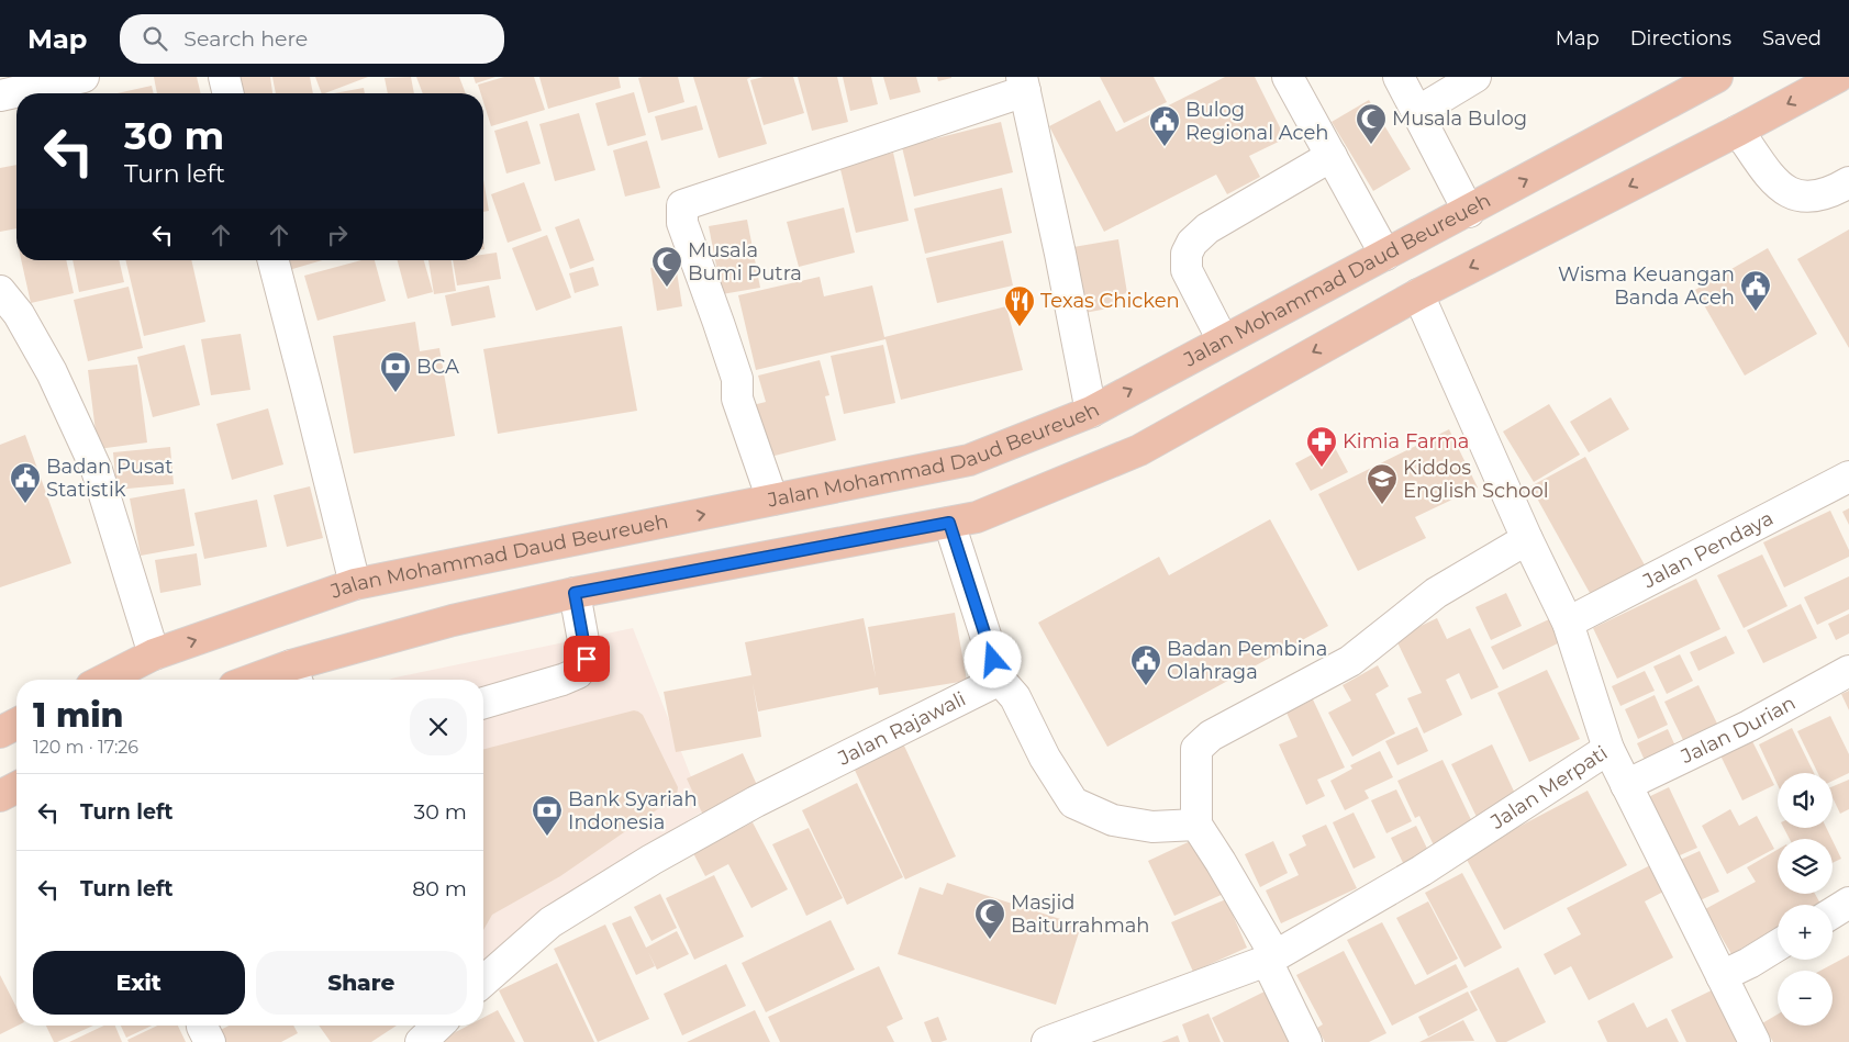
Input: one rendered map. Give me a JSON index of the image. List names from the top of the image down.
{
  "streets": {
    "highway": ["Jalan Mohammad Daud Beureueh"],
    "street": [
      "Jalan Pendaya",
      "Jalan Rajawali",
      "Jalan Durian",
      "Jalan Merpati"
    ]
  },
  "crossings": [
    ["Jalan Pendaya", "Jalan Merpati"]
  ],
  "places": {
    "mosque": ["Musala Bulog", "Musala Bumi Putra", "Masjid Baiturrahmah"],
    "public building": [
      "Bulog Regional Aceh",
      "Wisma Keuangan Banda Aceh",
      "Badan Pusat Statistik",
      "Badan Pembina Olahraga"
    ],
    "restaurant": ["Texas Chicken"],
    "bank": ["BCA", "Bank Syariah Indonesia"],
    "pharmacy": ["Kimia Farma"],
    "school or university": ["Kiddos English School"]
  },
  "page": {
    "header": "Map",
    "search": "Search here",
    "nav": ["Map", "Directions", "Saved"],
    "turn": ["30 m", "Turn left"],
    "heading": ["1 min", "120 m · 17:26"],
    "map_buttons": ["+", "−"],
    "list": [
      {
        "name": "Turn left",
        "value": "30 m"
      },
      {
        "name": "Turn left",
        "value": "80 m"
      }
    ],
    "buttons": ["Exit", "Share"]
  }
}
